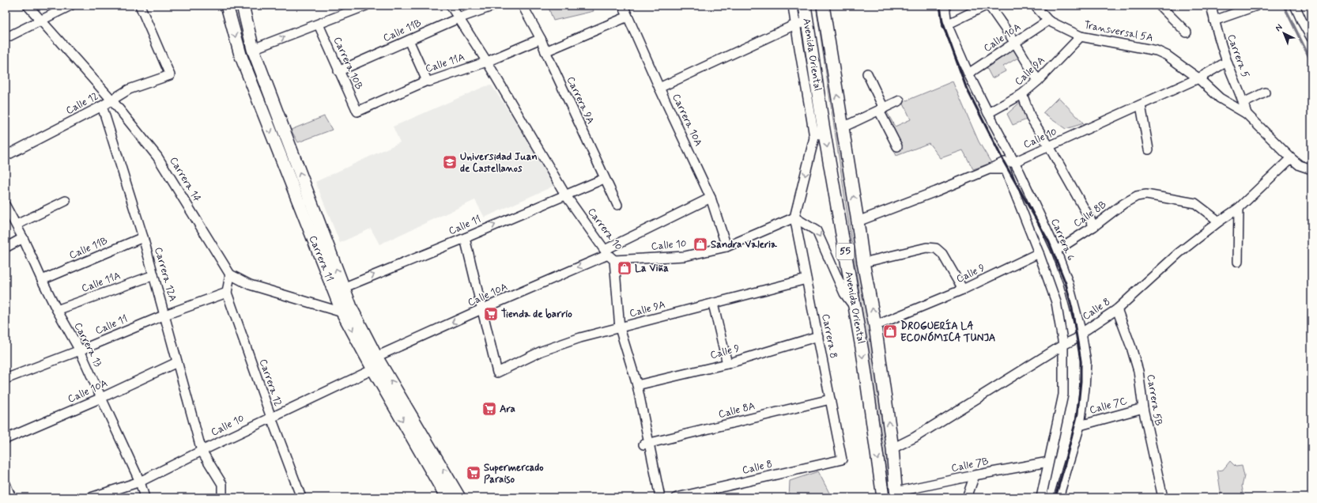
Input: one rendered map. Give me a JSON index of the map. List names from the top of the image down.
{
  "streets": {
    "main road": ["Avenida Oriental", "55", "Carrera 11"],
    "street": [
      "Calle 11B",
      "Transversal 5A",
      "Calle 10A",
      "Carrera 5",
      "Carrera 10B",
      "Calle 11A",
      "Calle 9A",
      "Carrera 9A",
      "Calle 12",
      "Carrera 10A",
      "Calle 10",
      "Carrera 14",
      "Calle 8B",
      "Calle 11",
      "Carrera 10",
      "Carrera 6",
      "Calle 9",
      "Carrera 12A",
      "Calle 8",
      "Carrera 8",
      "Carrera 13",
      "Carrera 12",
      "Carrera 5B",
      "Calle 7C",
      "Calle 8A",
      "Calle 7B"
    ]
  },
  "crossings": [
    ["Calle 11B", "Carrera 10B"],
    ["Calle 11B", "Carrera 10"],
    ["Calle 11B", "Carrera 12A"],
    ["Calle 11B", "Carrera 13"],
    ["Transversal 5A", "Calle 10A"],
    ["Transversal 5A", "Carrera 5"],
    ["Transversal 5A", "Calle 9A"],
    ["Transversal 5A", "Calle 10"],
    ["Calle 10A", "Calle 9A"],
    ["Calle 10A", "Carrera 10A"],
    ["Calle 10A", "Calle 10"],
    ["Calle 10A", "Carrera 10"],
    ["Calle 10A", "Carrera 6"],
    ["Calle 10A", "Carrera 11"],
    ["Calle 10A", "Carrera 12A"],
    ["Calle 10A", "Carrera 13"],
    ["Avenida Oriental", "Calle 10"],
    ["Avenida Oriental", "Calle 9"],
    ["Avenida Oriental", "Calle 8"],
    ["Avenida Oriental", "Carrera 8"],
    ["Avenida Oriental", "Calle 7B"],
    ["Carrera 5", "Calle 10"],
    ["Carrera 10B", "Calle 11A"],
    ["Calle 11A", "Carrera 9A"],
    ["Calle 11A", "Carrera 10"],
    ["Calle 11A", "Carrera 12A"],
    ["Calle 11A", "Carrera 13"],
    ["Calle 9A", "Carrera 10"],
    ["Calle 9A", "Carrera 6"],
    ["Calle 9A", "Carrera 8"],
    ["Carrera 9A", "Calle 11"],
    ["Calle 12", "Carrera 14"],
    ["Calle 12", "Carrera 12A"],
    ["Carrera 10A", "Calle 10"],
    ["Calle 10", "Carrera 10"],
    ["Calle 10", "Carrera 6"],
    ["Calle 10", "Carrera 11"],
    ["Calle 10", "Carrera 12A"],
    ["Calle 10", "Carrera 8"],
    ["Calle 10", "Carrera 13"],
    ["Calle 10", "Carrera 12"],
    ["Carrera 14", "Carrera 12"],
    ["Calle 8B", "Carrera 6"],
    ["Calle 8B", "Calle 8"],
    ["Calle 11", "Carrera 10"],
    ["Calle 11", "Carrera 11"],
    ["Calle 11", "Carrera 12A"],
    ["Calle 11", "Carrera 13"],
    ["Calle 11", "Carrera 12"],
    ["Carrera 10", "Calle 9"],
    ["Carrera 10", "Calle 8A"],
    ["Carrera 6", "Calle 8"],
    ["Carrera 6", "Calle 7C"],
    ["Calle 9", "Carrera 8"],
    ["Calle 8", "Carrera 8"],
    ["Calle 8", "Carrera 5B"],
    ["Carrera 8", "Calle 8A"],
    ["Carrera 5B", "Calle 7C"]
  ],
  "one_way": ["Calle 10A", "Calle 11"],
  "places": {
    "school or university": ["Universidad Juan de Castellanos"],
    "shop": ["Sandra Valeria", "La Viña", "DROGUERÍA LA ECONÓMICA TUNJA"],
    "supermarket": ["Tienda de barrio", "Ara", "Supermercado Paraiso"]
  },
  "north": "top left"
}
